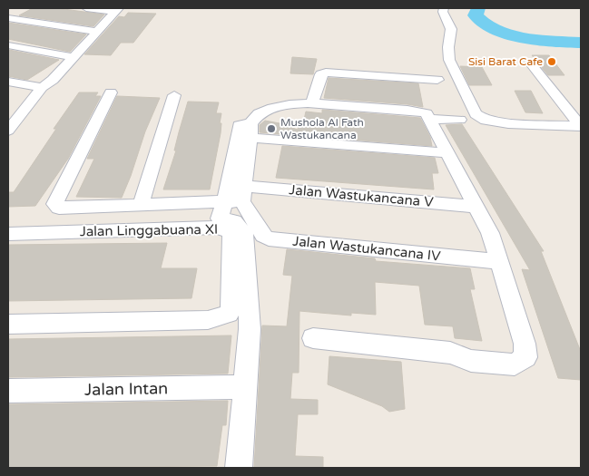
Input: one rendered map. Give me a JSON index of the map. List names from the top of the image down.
{
  "streets": {
    "street": [
      "Jalan Wastukancana V",
      "Jalan Linggabuana XI",
      "Jalan Wastukancana IV",
      "Jalan Intan"
    ]
  },
  "crossings": [
    ["Jalan Wastukancana V", "Jalan Wastukancana IV"]
  ],
  "places": ["Sisi Barat Cafe", "Mushola Al Fath Wastukancana"]
}
